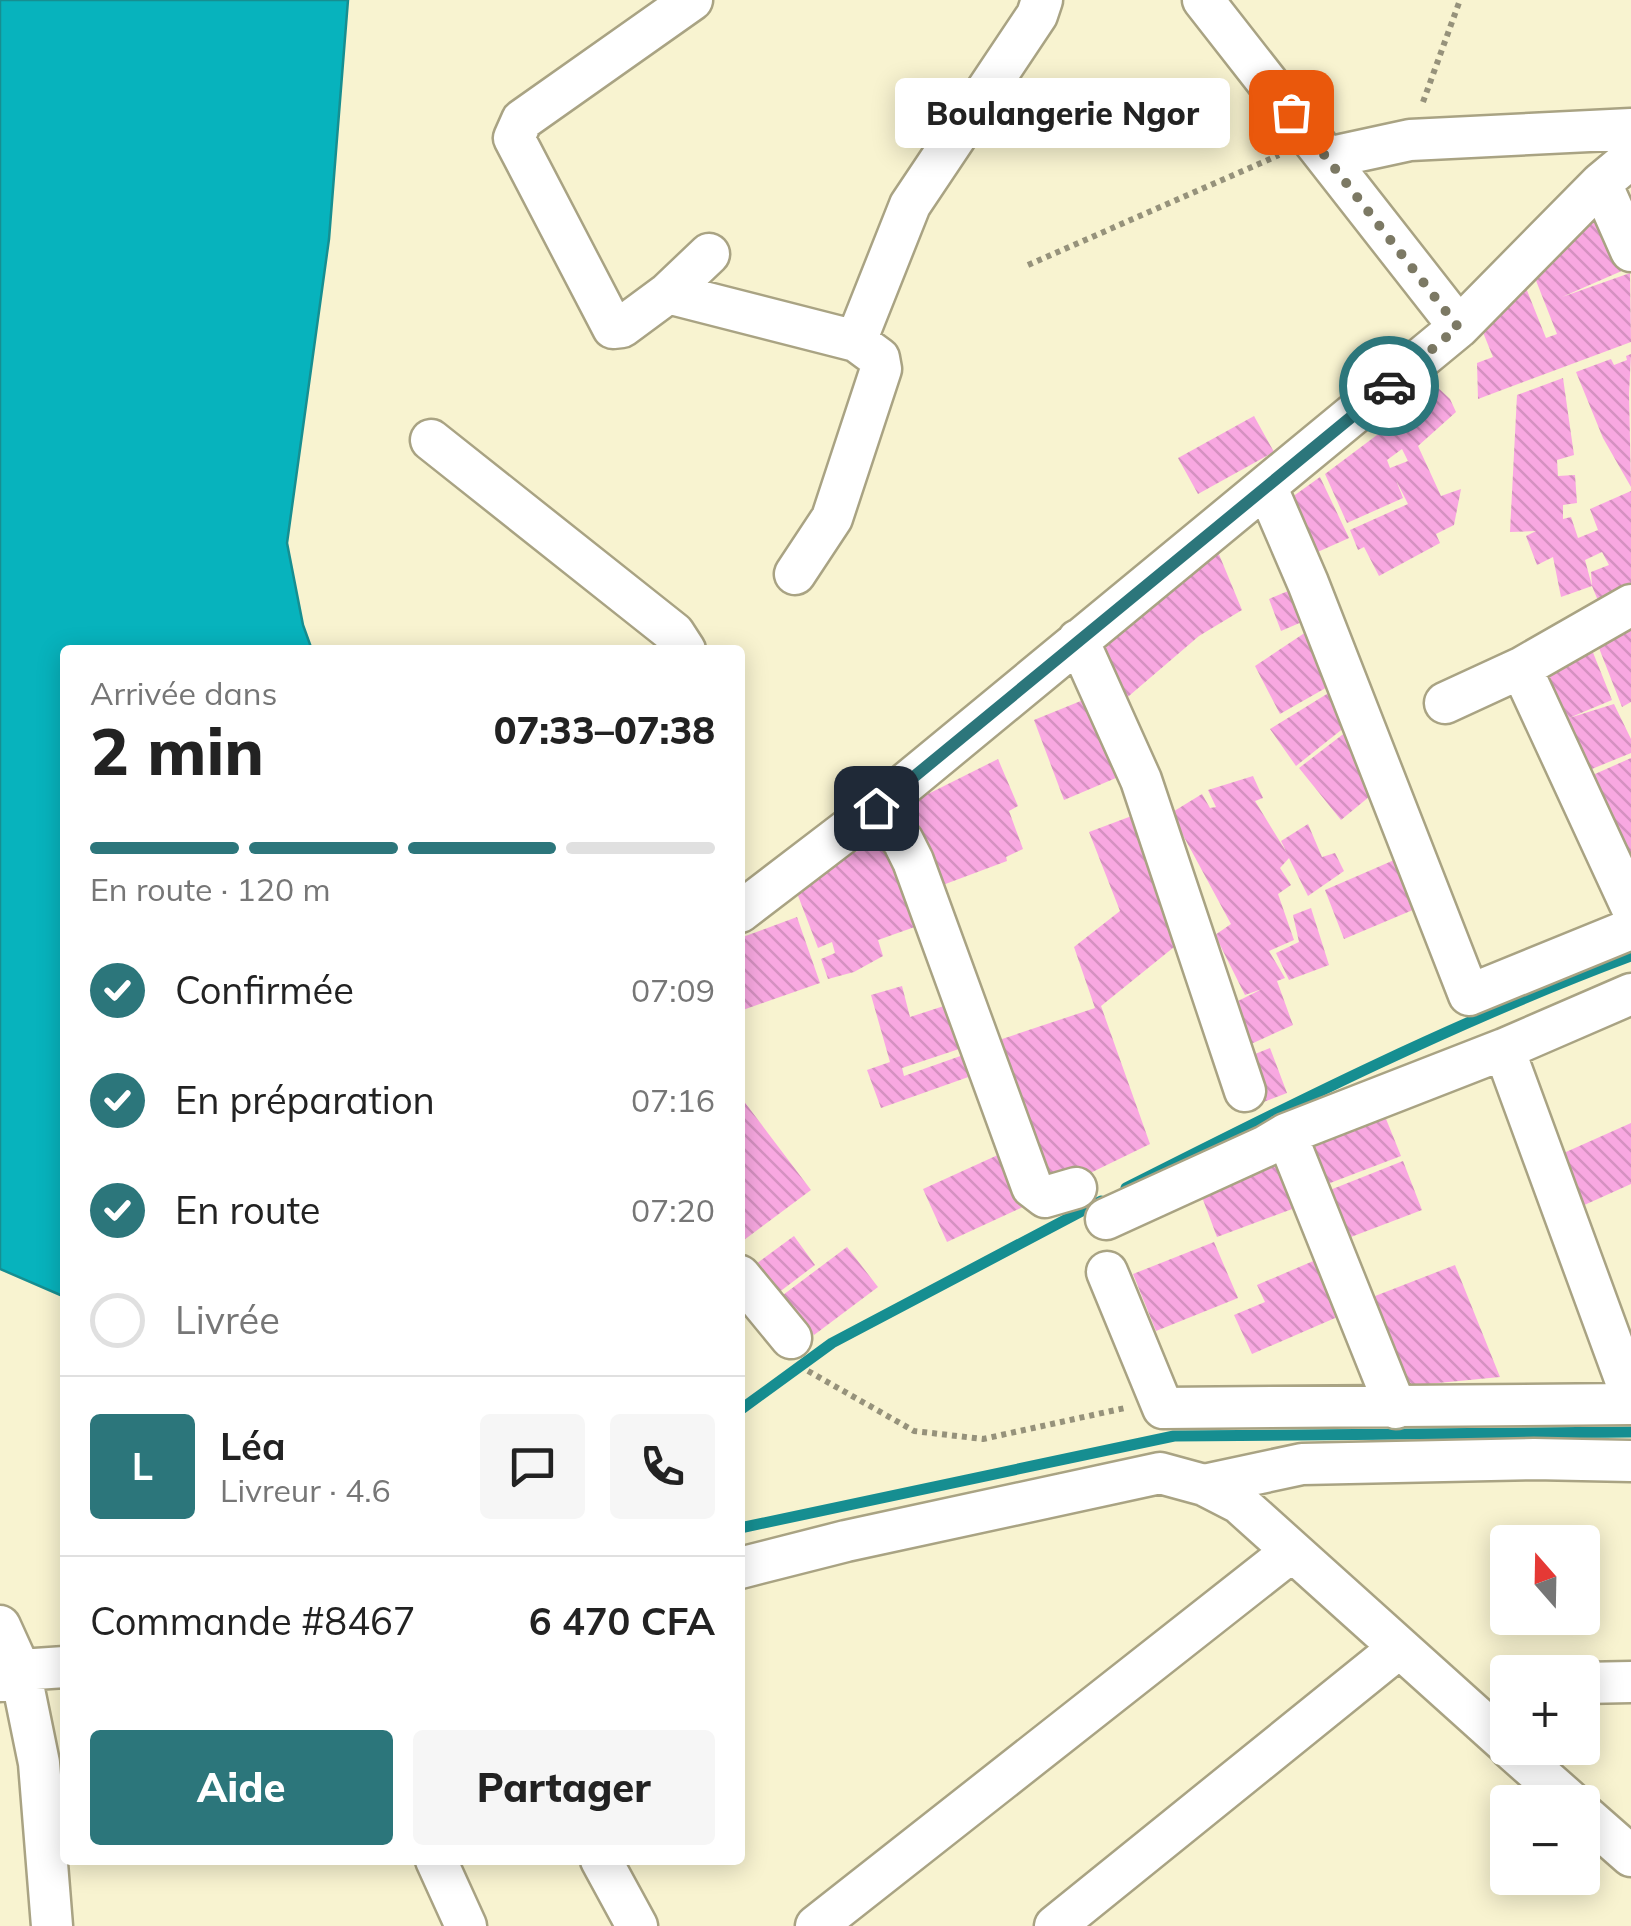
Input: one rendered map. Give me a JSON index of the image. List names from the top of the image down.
{
  "places": ["Boulangerie Ngor"],
  "north": "top",
  "page": {
    "bubble": "Boulangerie Ngor",
    "heading": ["2 min", "Arrivée dans", "07:33–07:38"],
    "panel": [
      "Léa",
      "Livreur · 4.6",
      "Commande #8467",
      "6 470 CFA"
    ],
    "bar": "En route · 120 m",
    "list": [
      ["Confirmée", "07:09"],
      ["En préparation", "07:16"],
      ["En route", "07:20"],
      "Livrée"
    ],
    "round": "L",
    "map_buttons": ["+", "−"],
    "buttons": ["Aide", "Partager"]
  }
}
